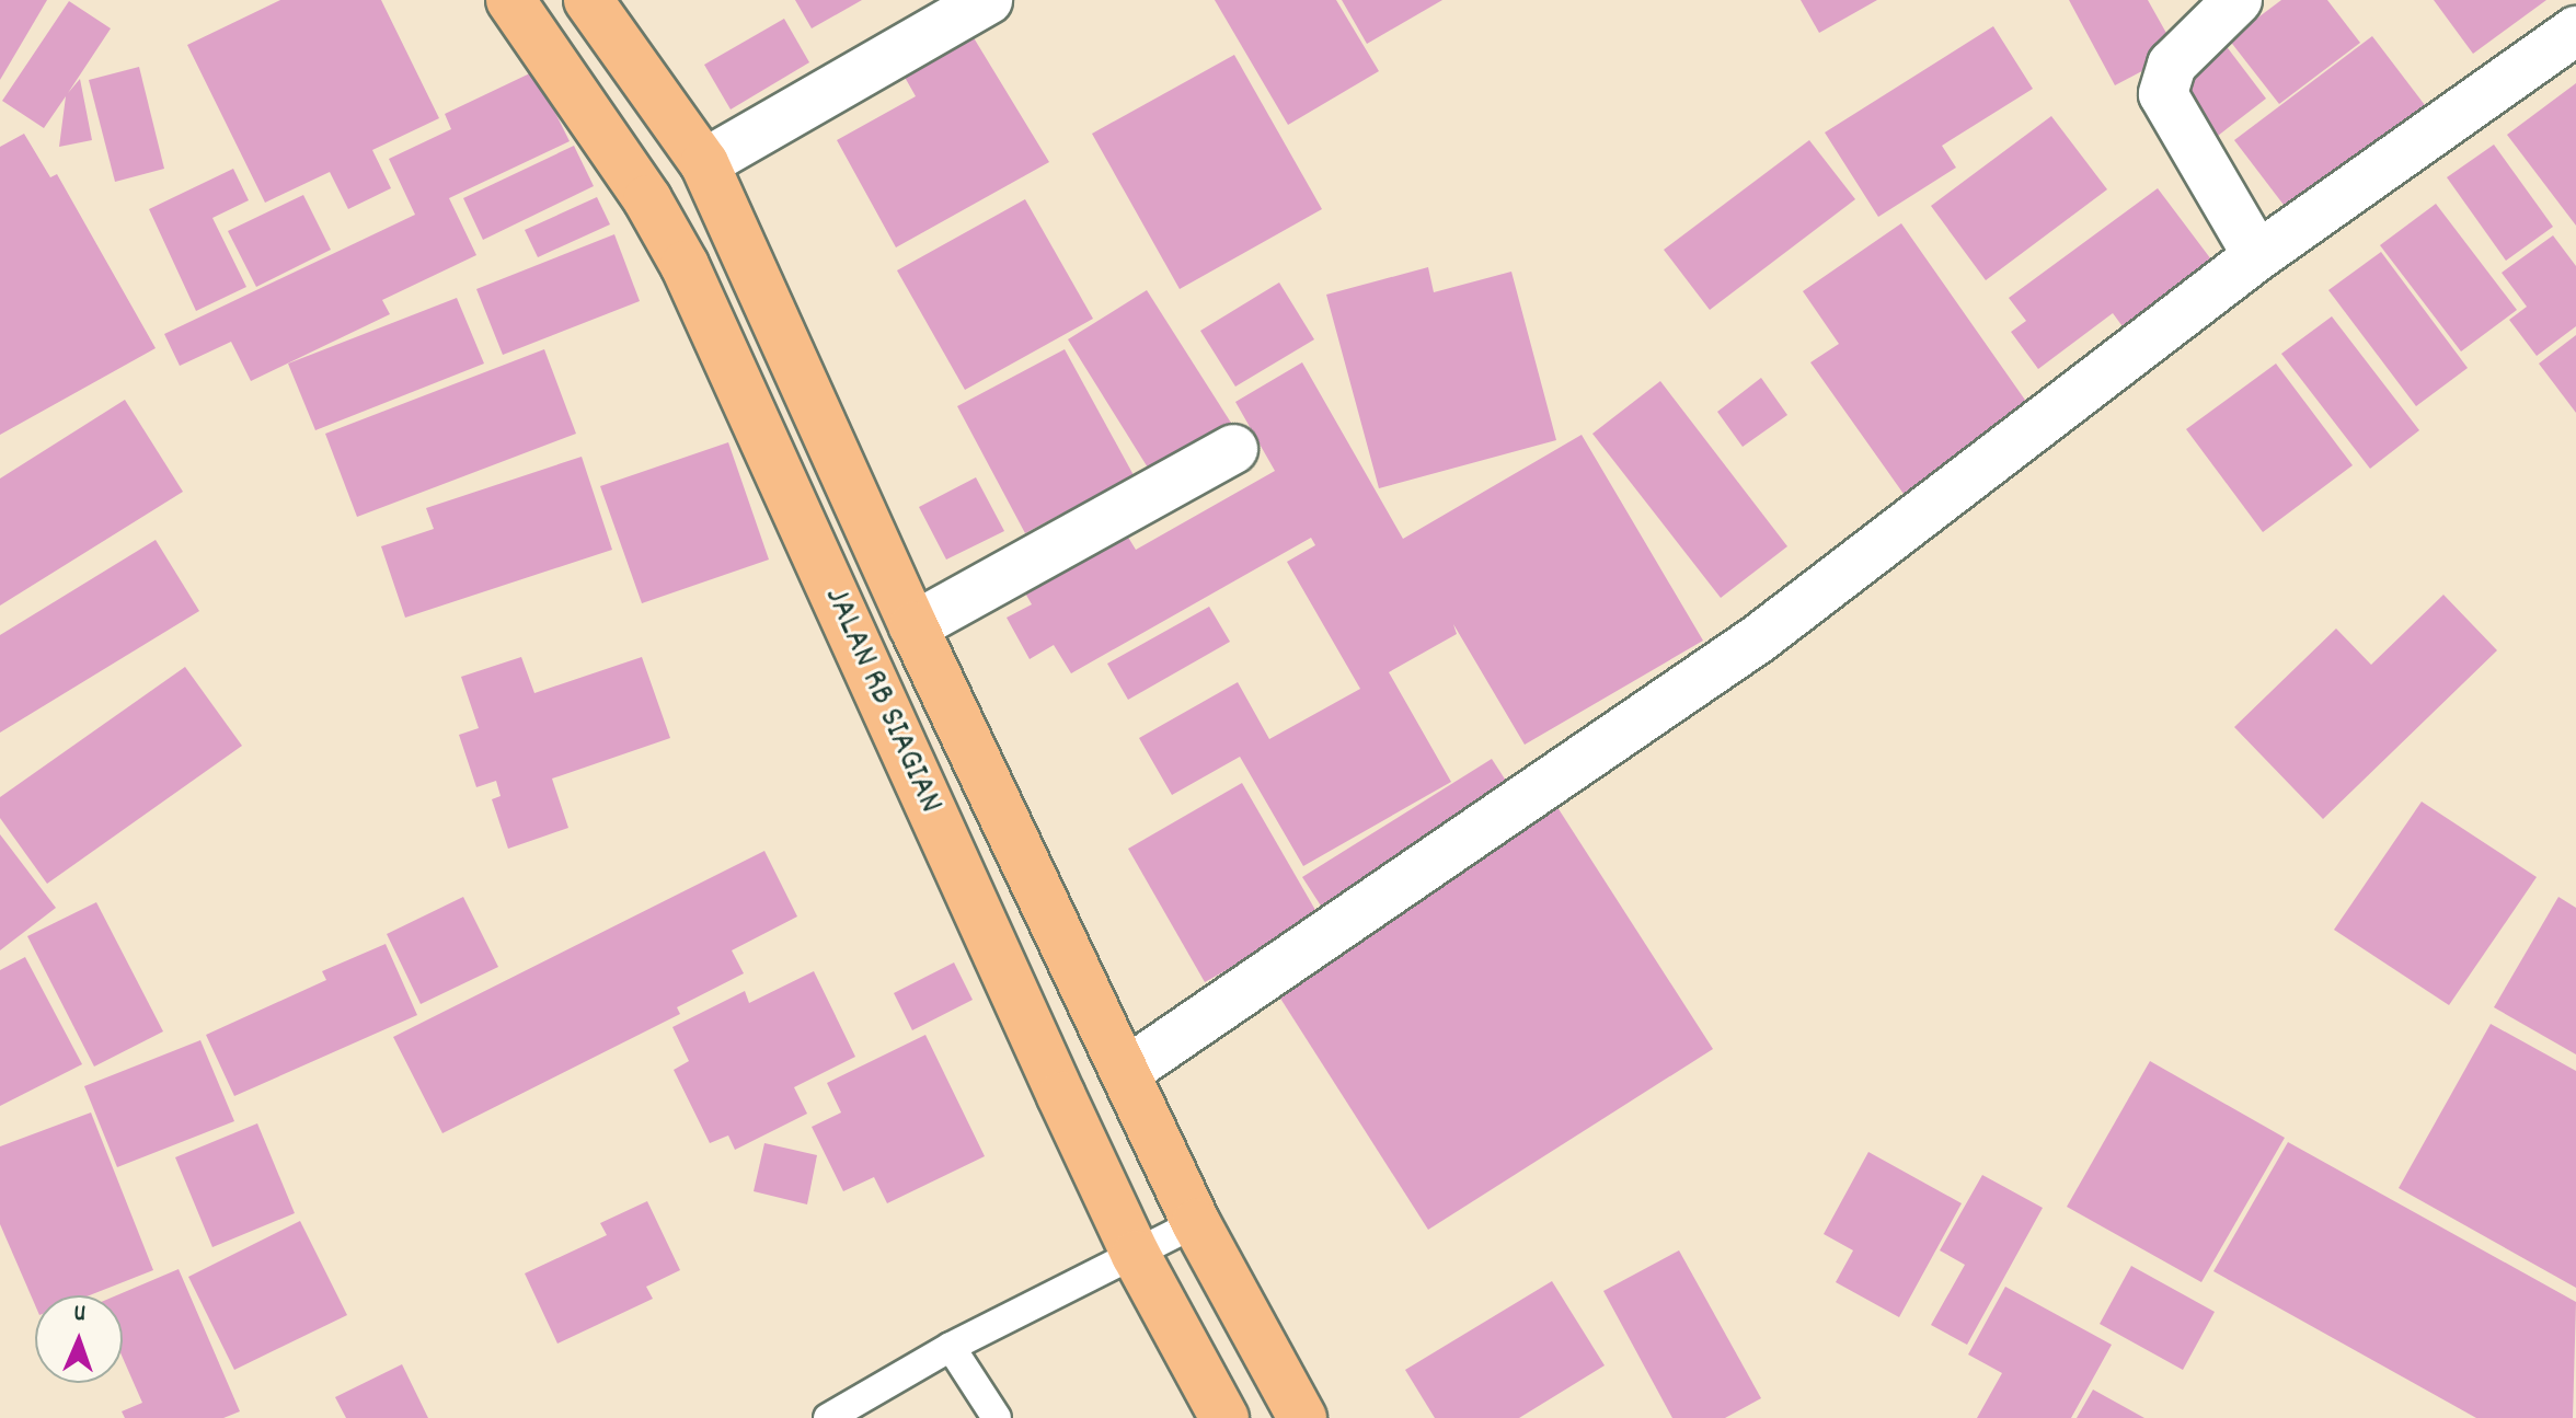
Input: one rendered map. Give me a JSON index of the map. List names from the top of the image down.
{
  "streets": {
    "highway": ["JALAN RB SIAGIAN"]
  },
  "north": "top"
}
